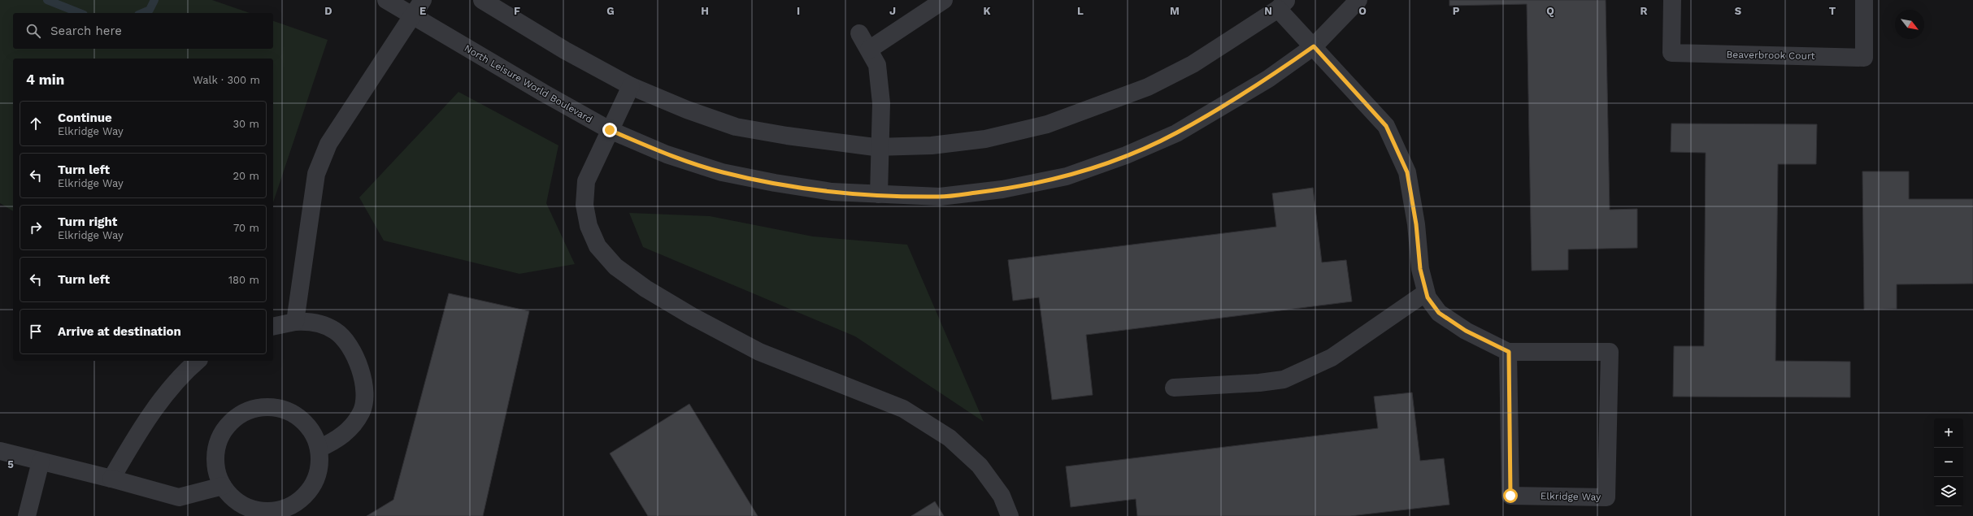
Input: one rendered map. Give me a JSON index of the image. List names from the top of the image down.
{
  "streets": {
    "street": ["Beaverbrook Court", "North Leisure World Boulevard", "Elkridge Way"]
  },
  "crossings": [
    ["North Leisure World Boulevard", "Elkridge Way"]
  ],
  "north": "bottom right",
  "page": {
    "search": "Search here",
    "heading": ["4 min", "Walk · 300 m"],
    "list": [
      ["Continue", "Elkridge Way", "30 m"],
      ["Turn left", "Elkridge Way", "20 m"],
      ["Turn right", "Elkridge Way", "70 m"],
      ["Turn left", "180 m"],
      "Arrive at destination"
    ],
    "map_buttons": ["+", "−"]
  },
  "grid": {
    "columns": [
      "D",
      "E",
      "F",
      "G",
      "H",
      "I",
      "J",
      "K",
      "L",
      "M",
      "N",
      "O",
      "P",
      "Q",
      "R",
      "S",
      "T"
    ],
    "rows": ["5"]
  }
}
